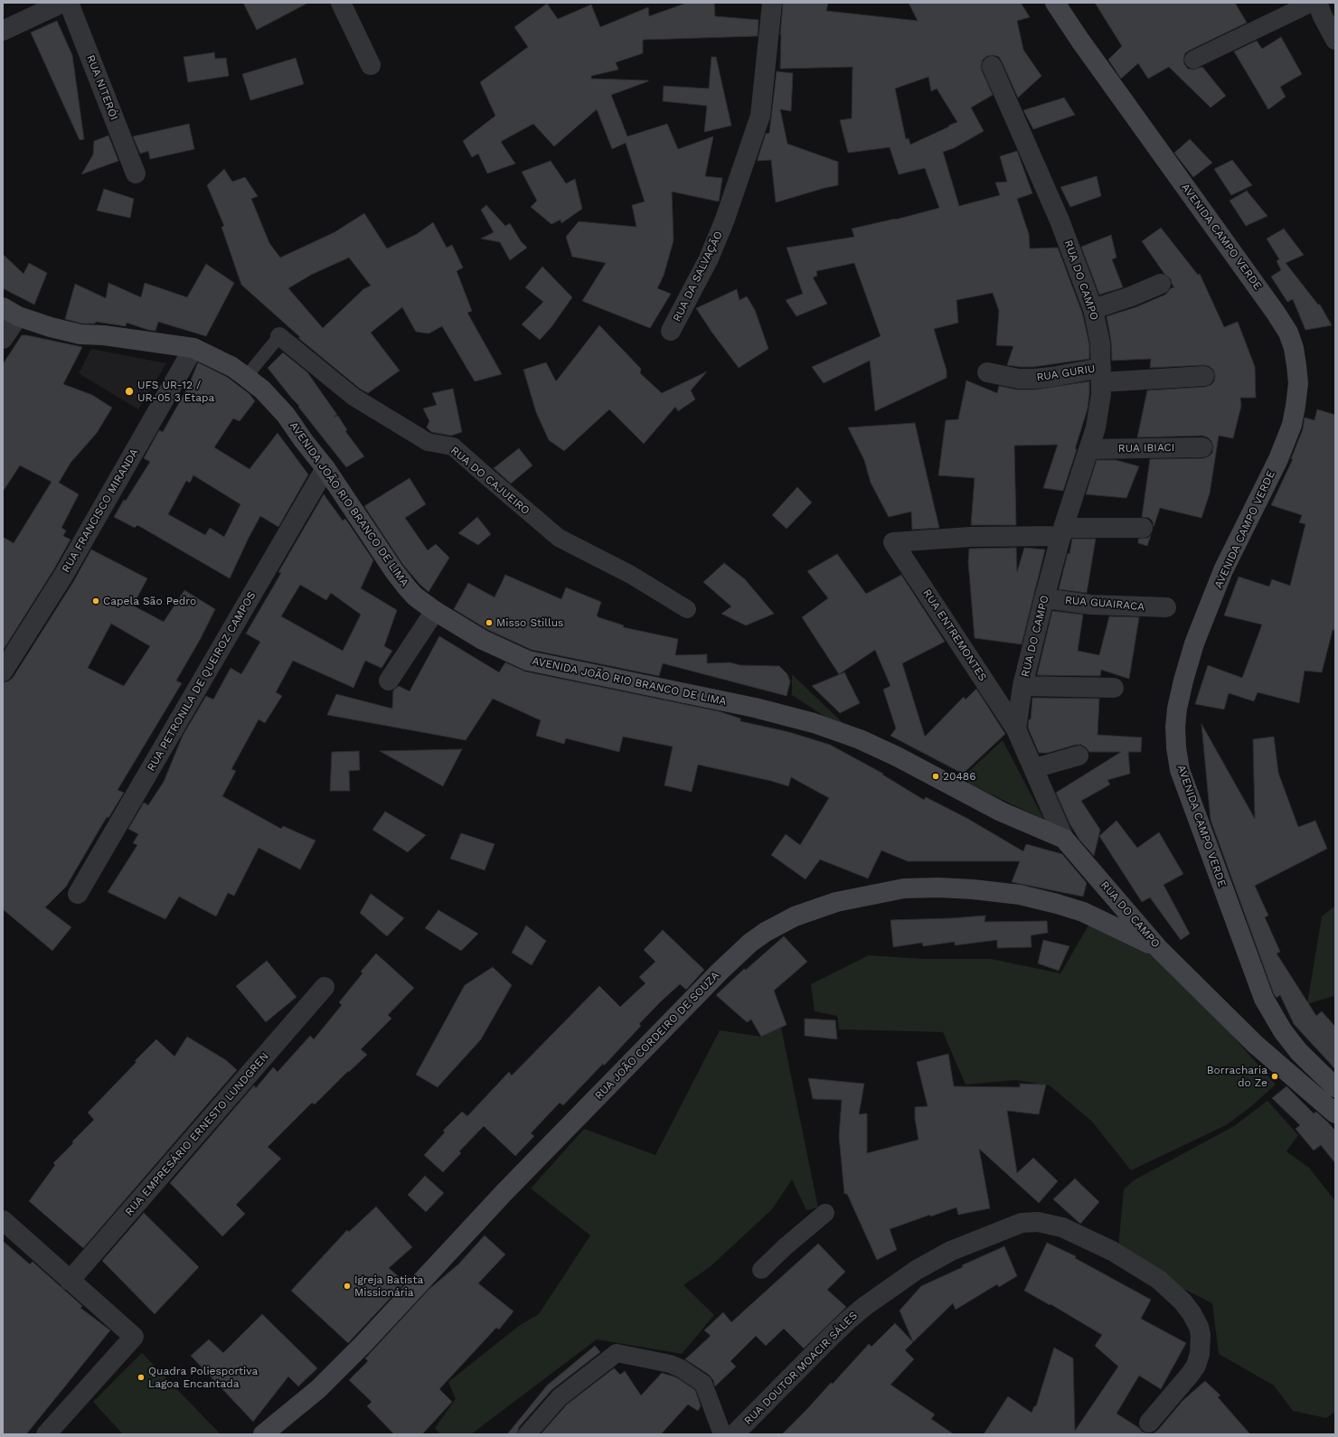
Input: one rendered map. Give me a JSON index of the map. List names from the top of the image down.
{
  "streets": {
    "main road": [
      "AVENIDA CAMPO VERDE",
      "RUA DO CAMPO",
      "AVENIDA JOÃO RIO BRANCO DE LIMA",
      "RUA JOÃO CORDEIRO DE SOUZA"
    ],
    "street": [
      "RUA NITERÓI",
      "RUA DA SALVAÇÃO",
      "RUA GURIU",
      "RUA IBIACI",
      "RUA DO CAJUEIRO",
      "RUA FRANCISCO MIRANDA",
      "RUA GUAIRACA",
      "RUA ENTREMONTES",
      "RUA PETRONILA DE QUEIROZ CAMPOS",
      "RUA EMPRESÁRIO ERNESTO LUNDGREN",
      "RUA DOUTOR MOACIR SÁLES"
    ]
  },
  "crossings": [
    ["RUA DO CAMPO", "RUA GURIU"],
    ["RUA DO CAMPO", "RUA IBIACI"],
    ["RUA DO CAMPO", "AVENIDA JOÃO RIO BRANCO DE LIMA"],
    ["RUA DO CAMPO", "RUA GUAIRACA"],
    ["RUA DO CAMPO", "RUA ENTREMONTES"],
    ["RUA DO CAMPO", "RUA JOÃO CORDEIRO DE SOUZA"],
    ["AVENIDA JOÃO RIO BRANCO DE LIMA", "RUA FRANCISCO MIRANDA"],
    ["AVENIDA JOÃO RIO BRANCO DE LIMA", "RUA PETRONILA DE QUEIROZ CAMPOS"]
  ],
  "places": [
    "UFS UR-12 / UR-05 3 Etapa",
    "Capela São Pedro",
    "Misso Stillus",
    "20486",
    "Borracharia do Ze",
    "Igreja Batista Missionária",
    "Quadra Poliesportiva Lagoa Encantada"
  ]
}
